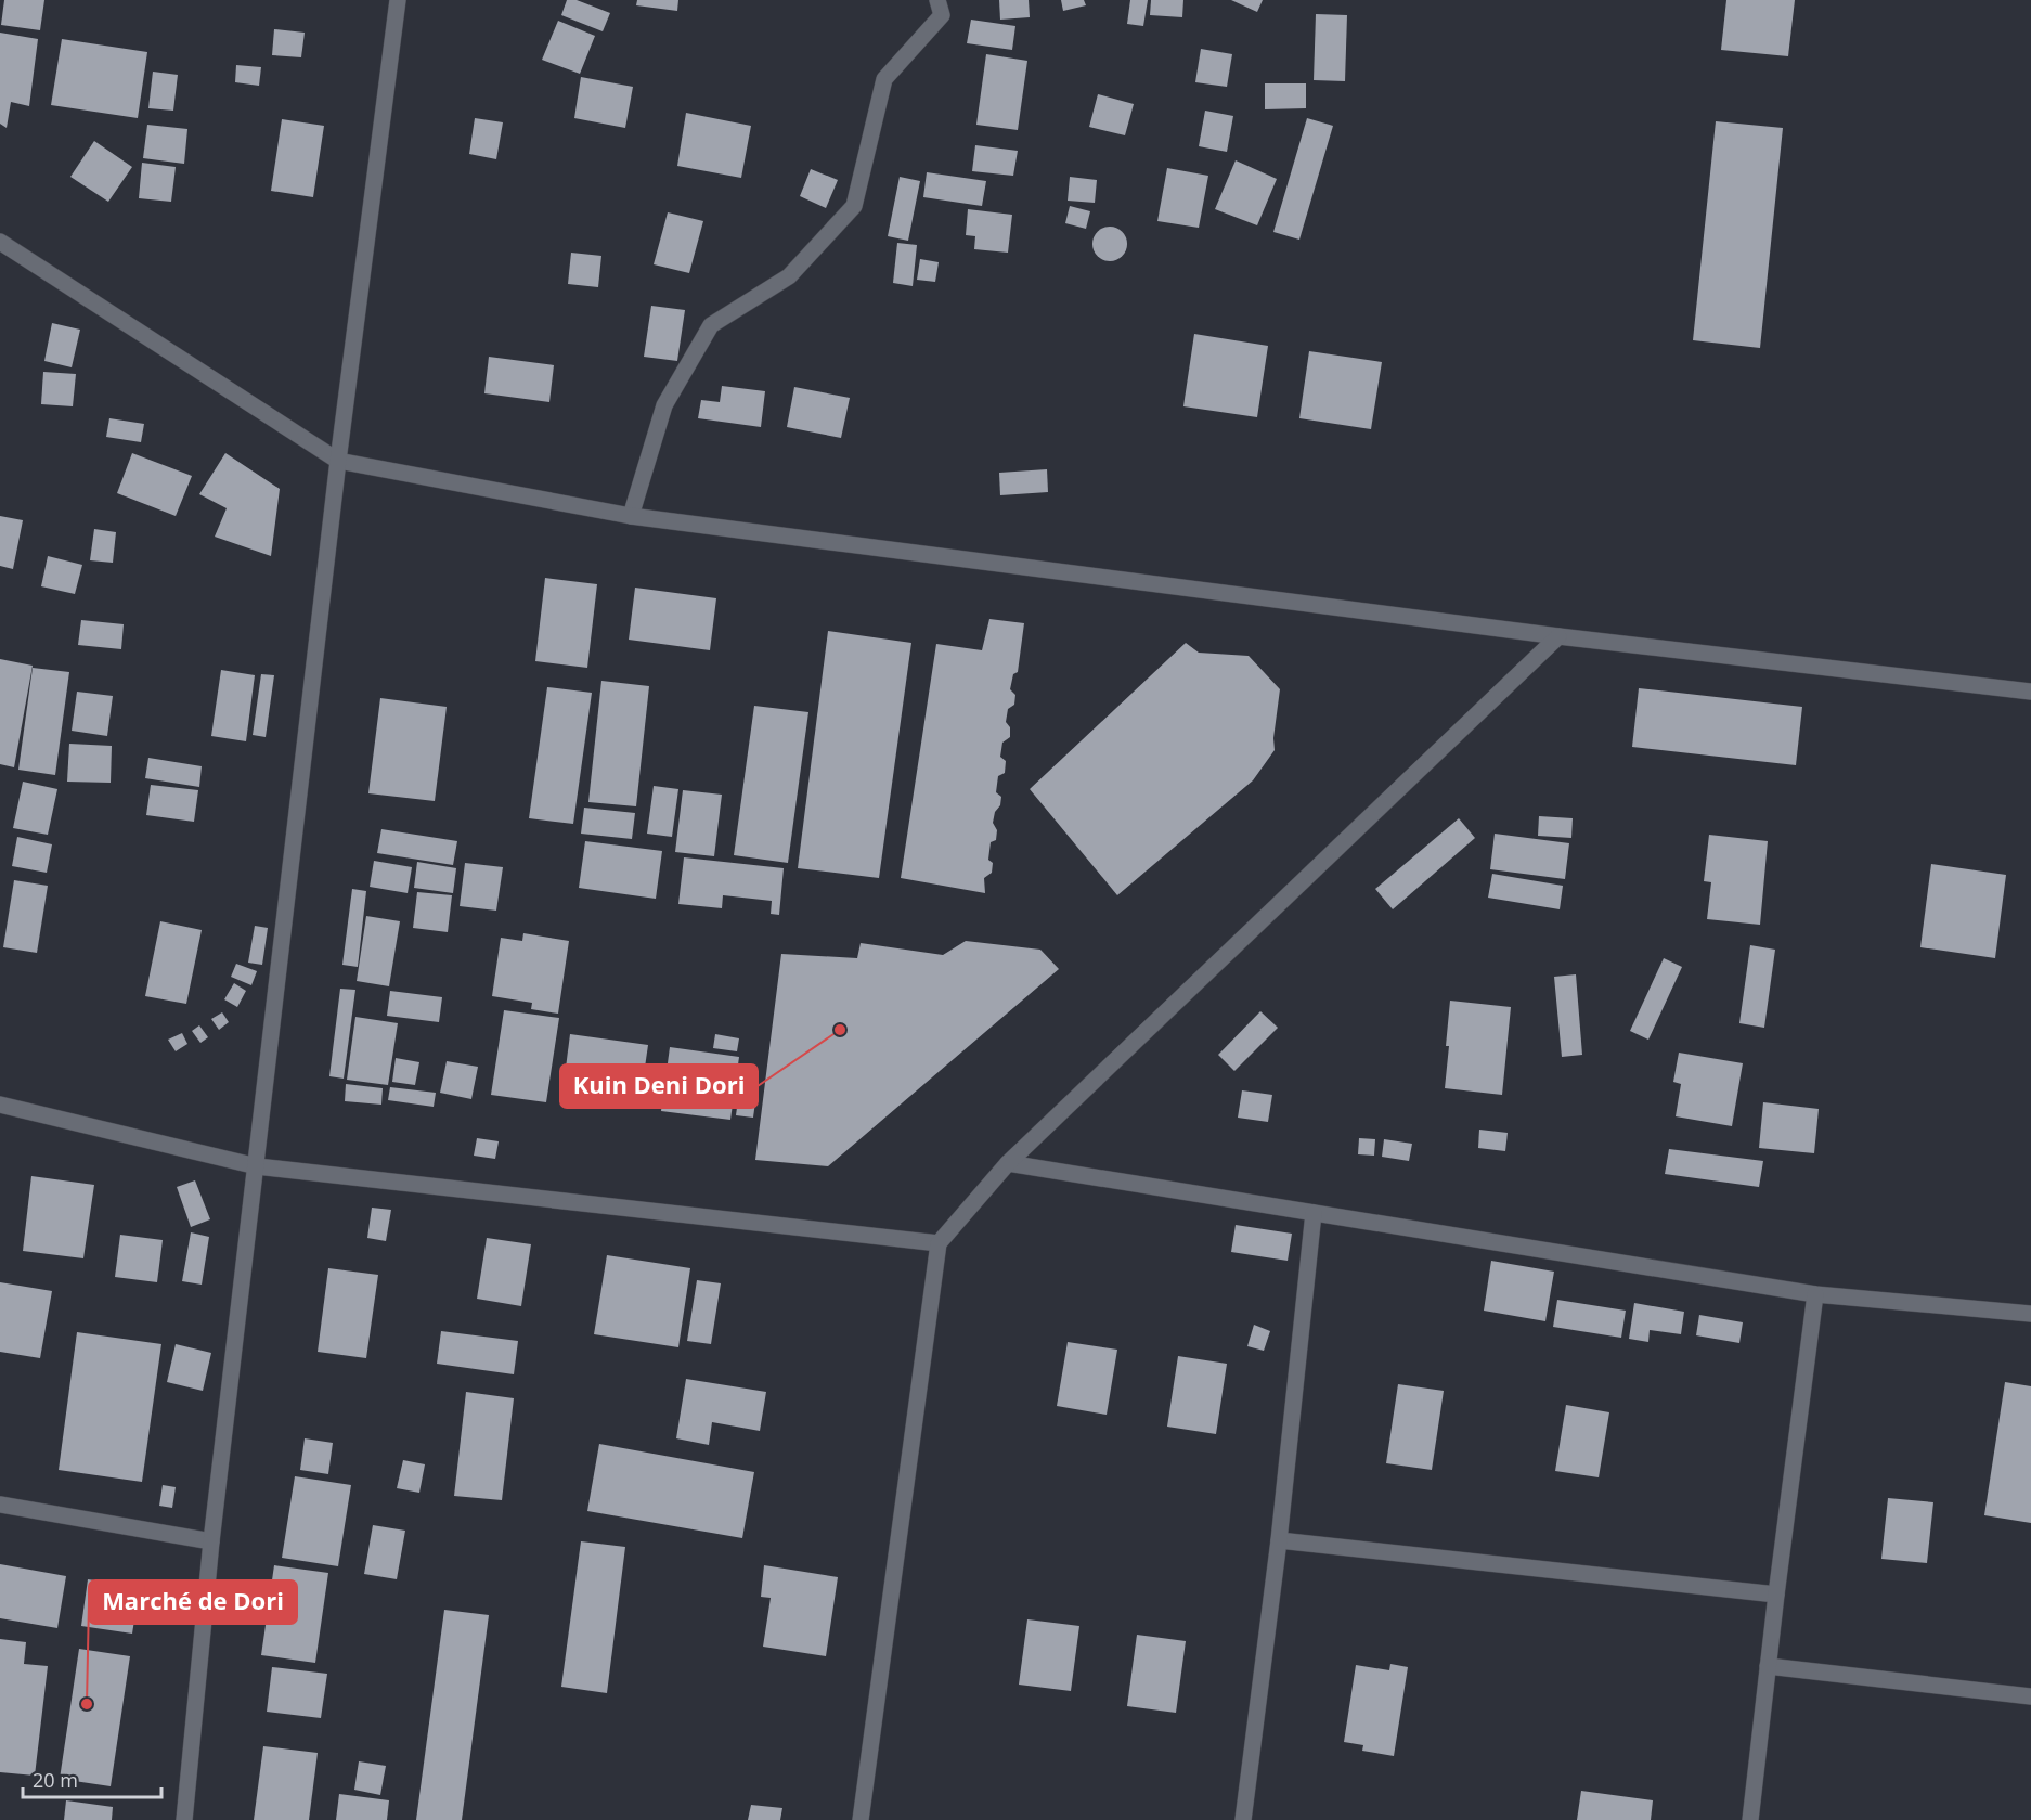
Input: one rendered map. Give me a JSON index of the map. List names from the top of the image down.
{
  "places": ["Kuin Deni Dori", "Marché de Dori"],
  "scale_bar": "20 m"
}
